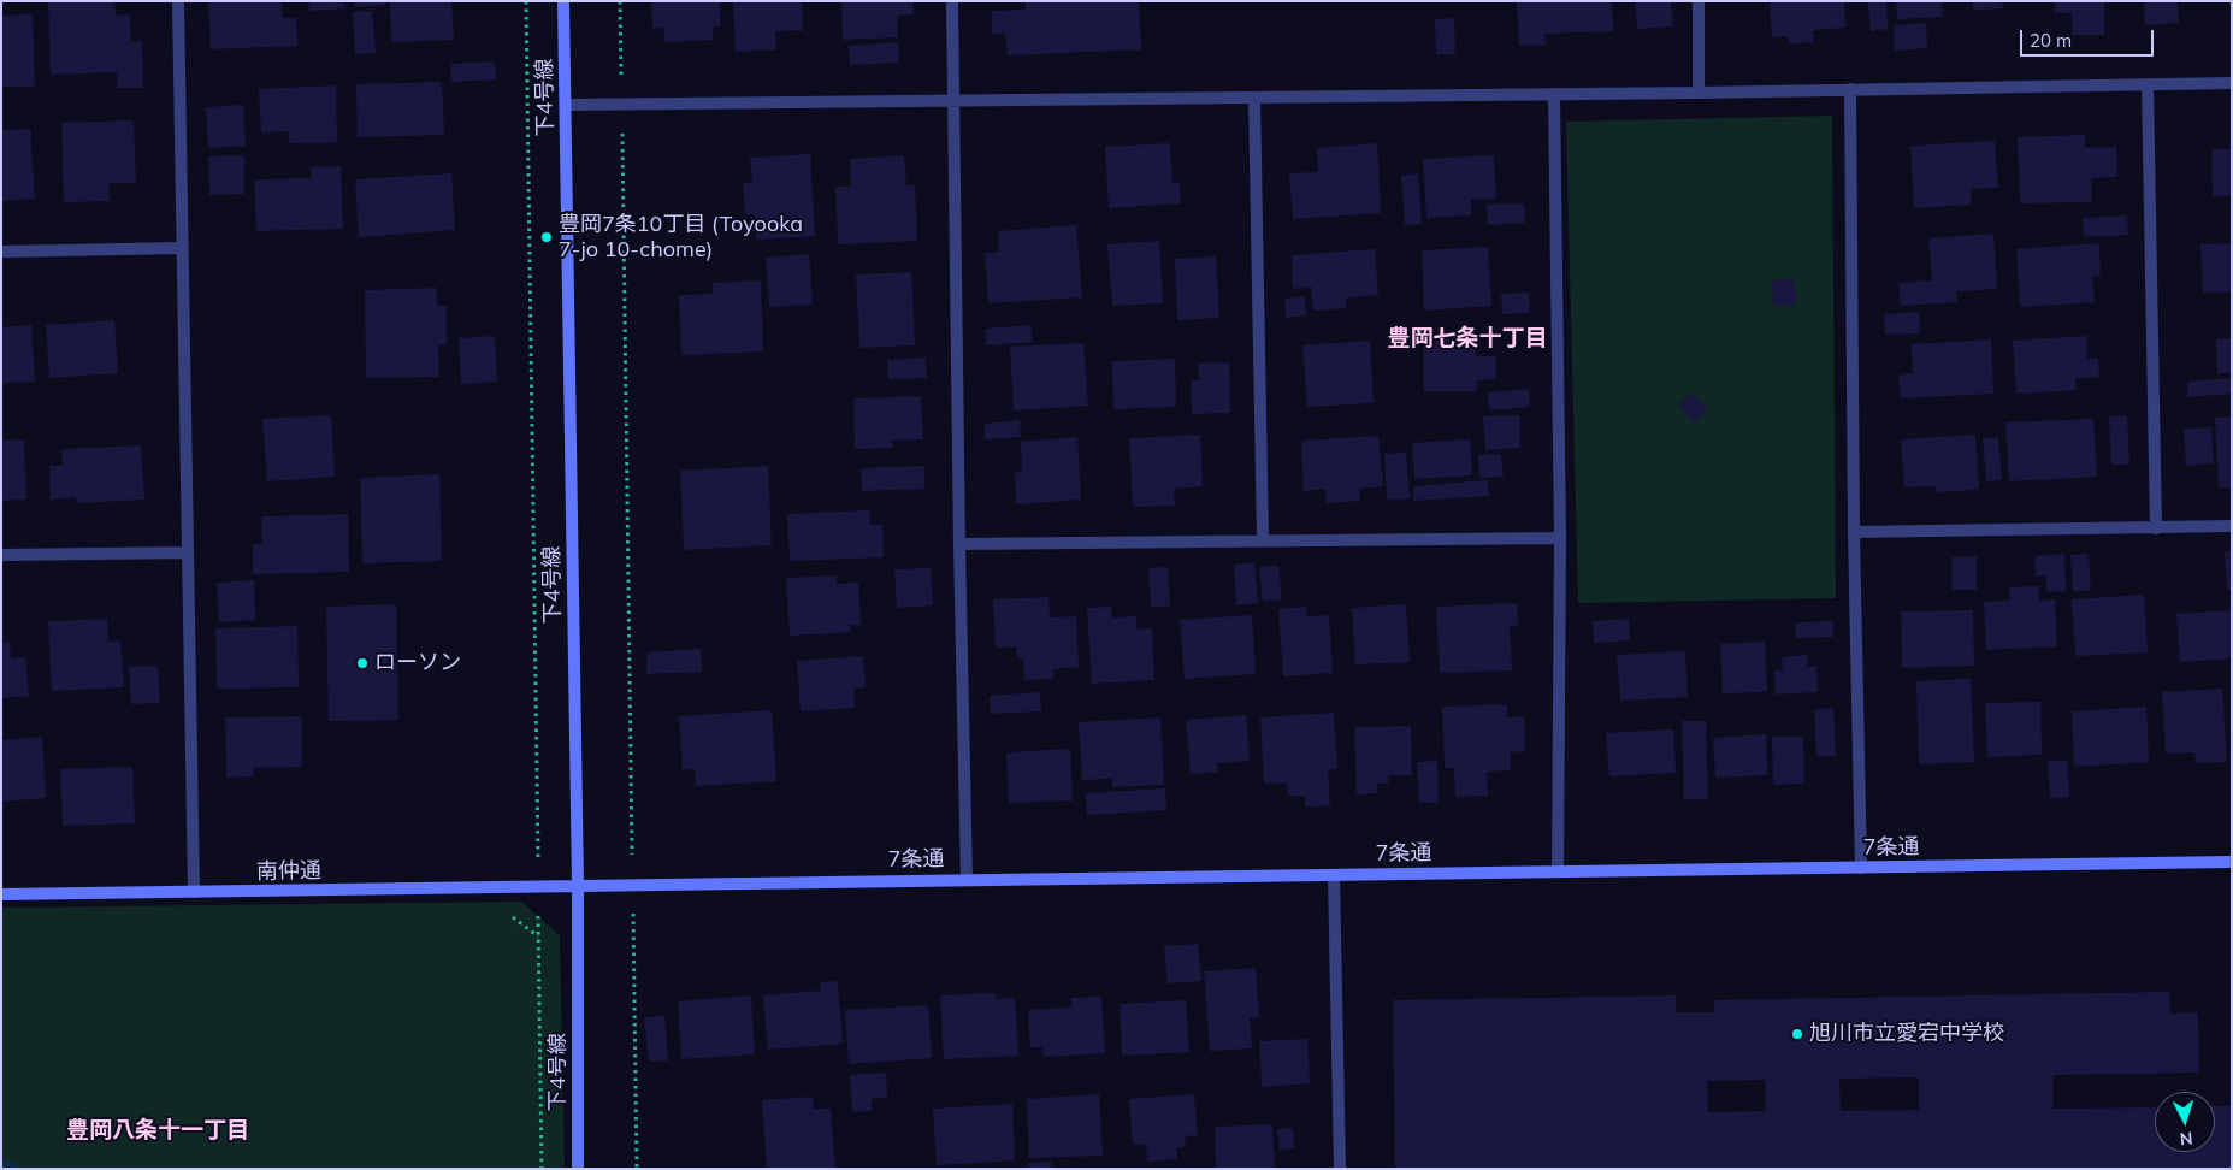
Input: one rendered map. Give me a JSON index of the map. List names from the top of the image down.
{
  "streets": {
    "street": ["下4号線", "7条通", "南仲通"]
  },
  "crossings": [
    ["下4号線", "7条通"],
    ["下4号線", "南仲通"],
    ["7条通", "南仲通"]
  ],
  "districts": ["豊岡七条十丁目", "豊岡八条十一丁目"],
  "places": ["豊岡7条10丁目 (Toyooka 7-jo 10-chome)", "ローソン", "旭川市立愛宕中学校"],
  "scale_bar": "20 m",
  "north": "bottom"
}
